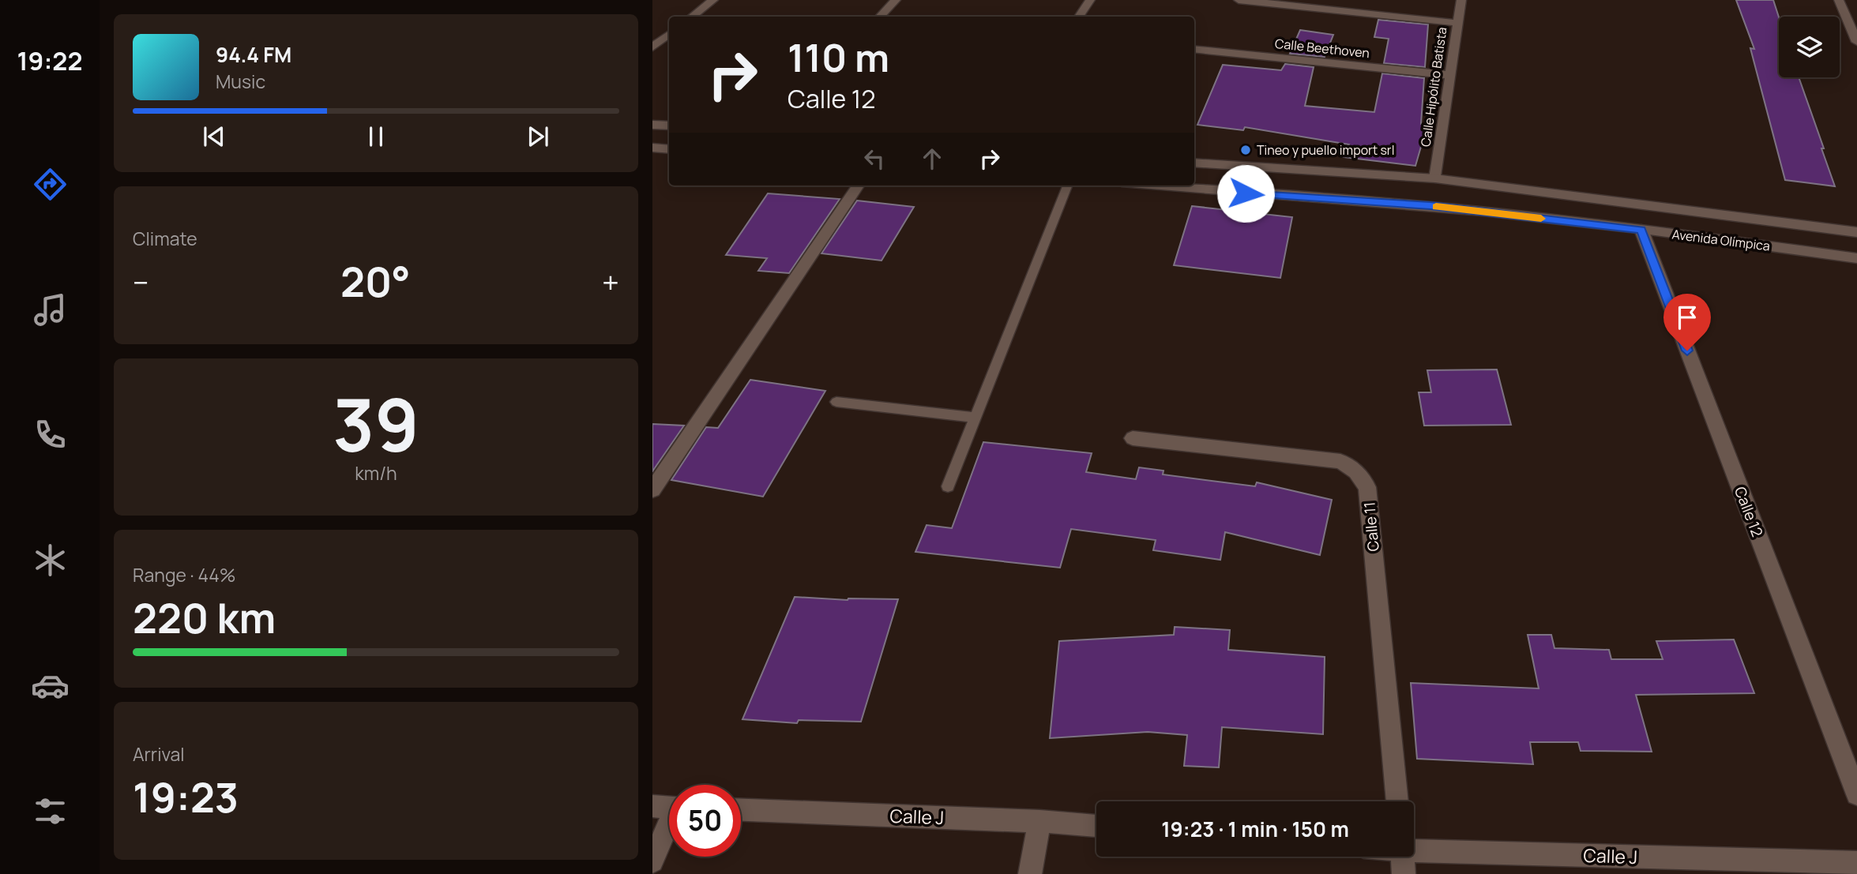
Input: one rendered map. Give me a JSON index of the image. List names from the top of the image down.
{
  "streets": {
    "street": [
      "Calle Beethoven",
      "Calle Hipólito Batista",
      "Avenida Olímpica",
      "Calle 12",
      "Calle 11",
      "Calle J"
    ]
  },
  "crossings": [
    ["Calle Beethoven", "Calle Hipólito Batista"],
    ["Calle Hipólito Batista", "Avenida Olímpica"],
    ["Avenida Olímpica", "Calle 12"]
  ],
  "places": ["Tineo y puello import srl"],
  "page": {
    "tabs": "19:22",
    "turn": ["110 m", "Calle 12"],
    "song": ["94.4 FM", "Music"],
    "tile": [
      "Climate",
      ["39", "km/h"],
      ["Range · 44%", "220 km"],
      ["Arrival", "19:23"]
    ],
    "heat": ["−", "20°", "+"],
    "limit": "50",
    "trip": "19:23 · 1 min · 150 m"
  }
}
